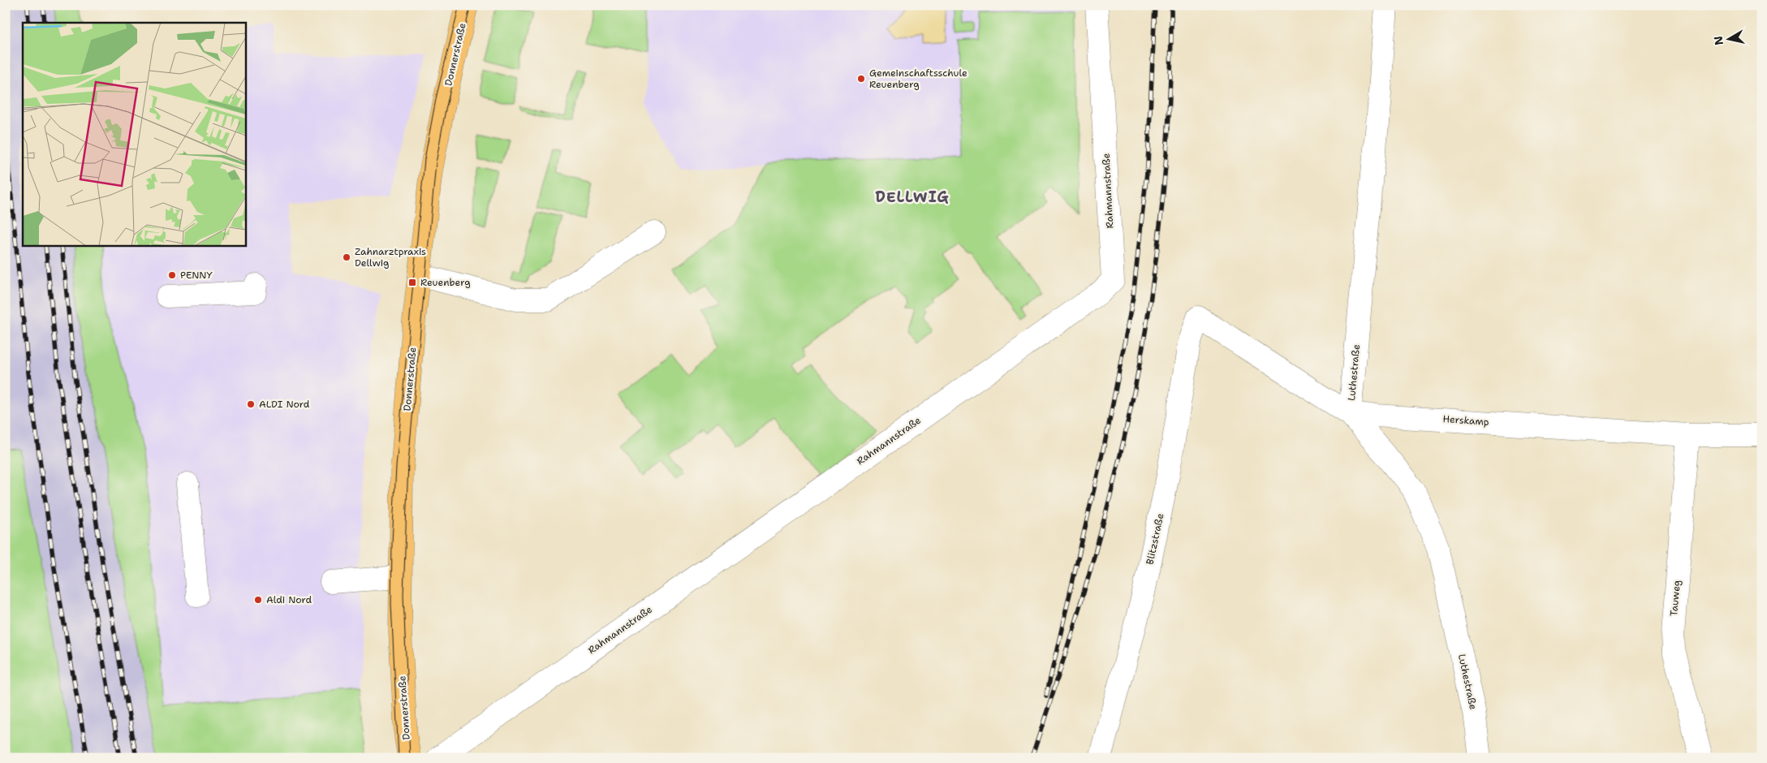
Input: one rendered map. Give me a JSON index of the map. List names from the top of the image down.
{
  "streets": {
    "main road": ["Donnerstraße"],
    "street": [
      "Rahmannstraße",
      "Luthestraße",
      "Herskamp",
      "Blitzstraße",
      "Tauweg"
    ]
  },
  "crossings": [
    ["Luthestraße", "Herskamp"],
    ["Herskamp", "Blitzstraße"],
    ["Herskamp", "Tauweg"]
  ],
  "districts": ["DELLWIG"],
  "places": {
    "other": [
      "Gemeinschaftsschule Reuenberg",
      "Zahnarztpraxis Dellwig",
      "PENNY",
      "ALDI Nord",
      "Aldi Nord"
    ],
    "transit": ["Reuenberg"]
  },
  "north": "left"
}
